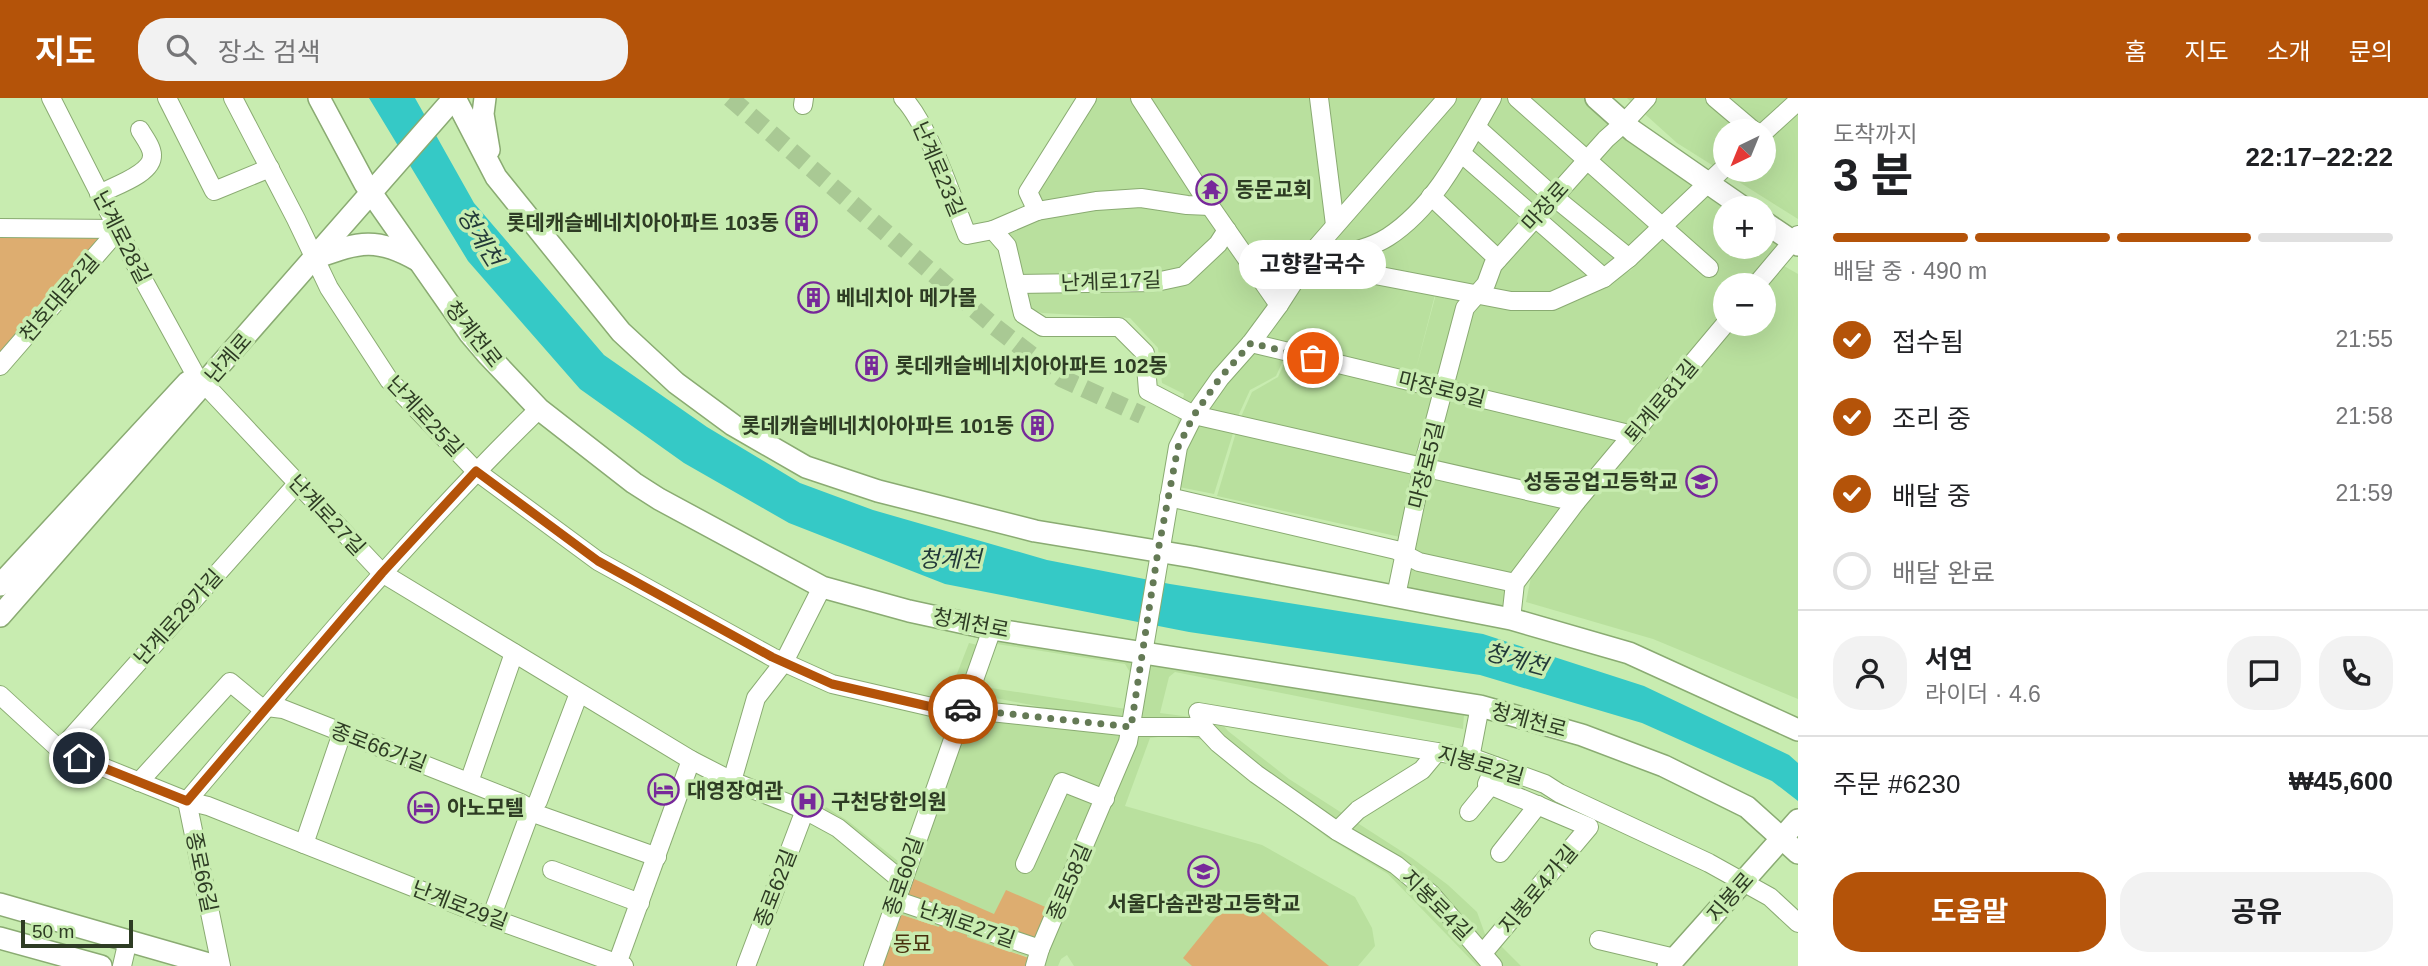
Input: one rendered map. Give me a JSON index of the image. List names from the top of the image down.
{
  "streets": {
    "main road": ["청계천로", "난계로", "지봉로"],
    "street": [
      "난계로23길",
      "마장로",
      "난계로28길",
      "난계로17길",
      "천호대로2길",
      "마장로9길",
      "퇴계로81길",
      "난계로25길",
      "마장로5길",
      "난계로27길",
      "난계로29가길",
      "종로66가길",
      "지봉로2길",
      "종로66길",
      "종로60길",
      "종로58길",
      "종로62길",
      "지봉로4가길",
      "난계로29길",
      "지봉로4길"
    ]
  },
  "crossings": [
    ["난계로23길", "난계로17길"],
    ["마장로", "마장로5길"],
    ["난계로28길", "천호대로2길"],
    ["난계로28길", "난계로"],
    ["난계로28길", "난계로27길"],
    ["청계천로", "난계로"],
    ["청계천로", "종로60길"],
    ["청계천로", "종로58길"],
    ["청계천로", "지봉로"],
    ["난계로", "난계로25길"],
    ["난계로", "난계로27길"],
    ["마장로9길", "퇴계로81길"],
    ["마장로9길", "마장로5길"],
    ["난계로25길", "종로60길"],
    ["난계로25길", "종로58길"],
    ["난계로27길", "난계로29가길"],
    ["난계로27길", "종로60길"],
    ["난계로27길", "종로58길"],
    ["난계로27길", "종로62길"],
    ["난계로27길", "난계로29길"],
    ["난계로29가길", "난계로29길"],
    ["종로66가길", "난계로29길"],
    ["지봉로2길", "지봉로"],
    ["지봉로2길", "지봉로4길"],
    ["종로66길", "난계로29길"],
    ["지봉로4가길", "지봉로4길"]
  ],
  "water": ["청계천"],
  "parks": ["동묘"],
  "places": {
    "temple": ["동문교회"],
    "building": [
      "롯데캐슬베네치아아파트 103동",
      "베네치아 메가몰",
      "롯데캐슬베네치아아파트 102동",
      "롯데캐슬베네치아아파트 101동"
    ],
    "other": ["고향칼국수"],
    "school or university": ["성동공업고등학교", "서울다솜관광고등학교"],
    "hotel": ["대영장여관", "아노모텔"],
    "hospital": ["구천당한의원"]
  },
  "scale_bar": "50 m",
  "north": "bottom left",
  "page": {
    "header": "지도",
    "search": "장소 검색",
    "nav": [
      "홈",
      "지도",
      "소개",
      "문의"
    ],
    "heading": ["3 분", "도착까지", "22:17–22:22"],
    "panel": [
      "서연",
      "라이더 · 4.6",
      "주문 #6230",
      "₩45,600"
    ],
    "map_buttons": ["+", "−"],
    "bar": "배달 중 · 490 m",
    "bubble": "고향칼국수",
    "list": [
      ["접수됨", "21:55"],
      ["조리 중", "21:58"],
      ["배달 중", "21:59"],
      "배달 완료"
    ],
    "buttons": ["도움말", "공유"],
    "scale": "50 m"
  }
}
